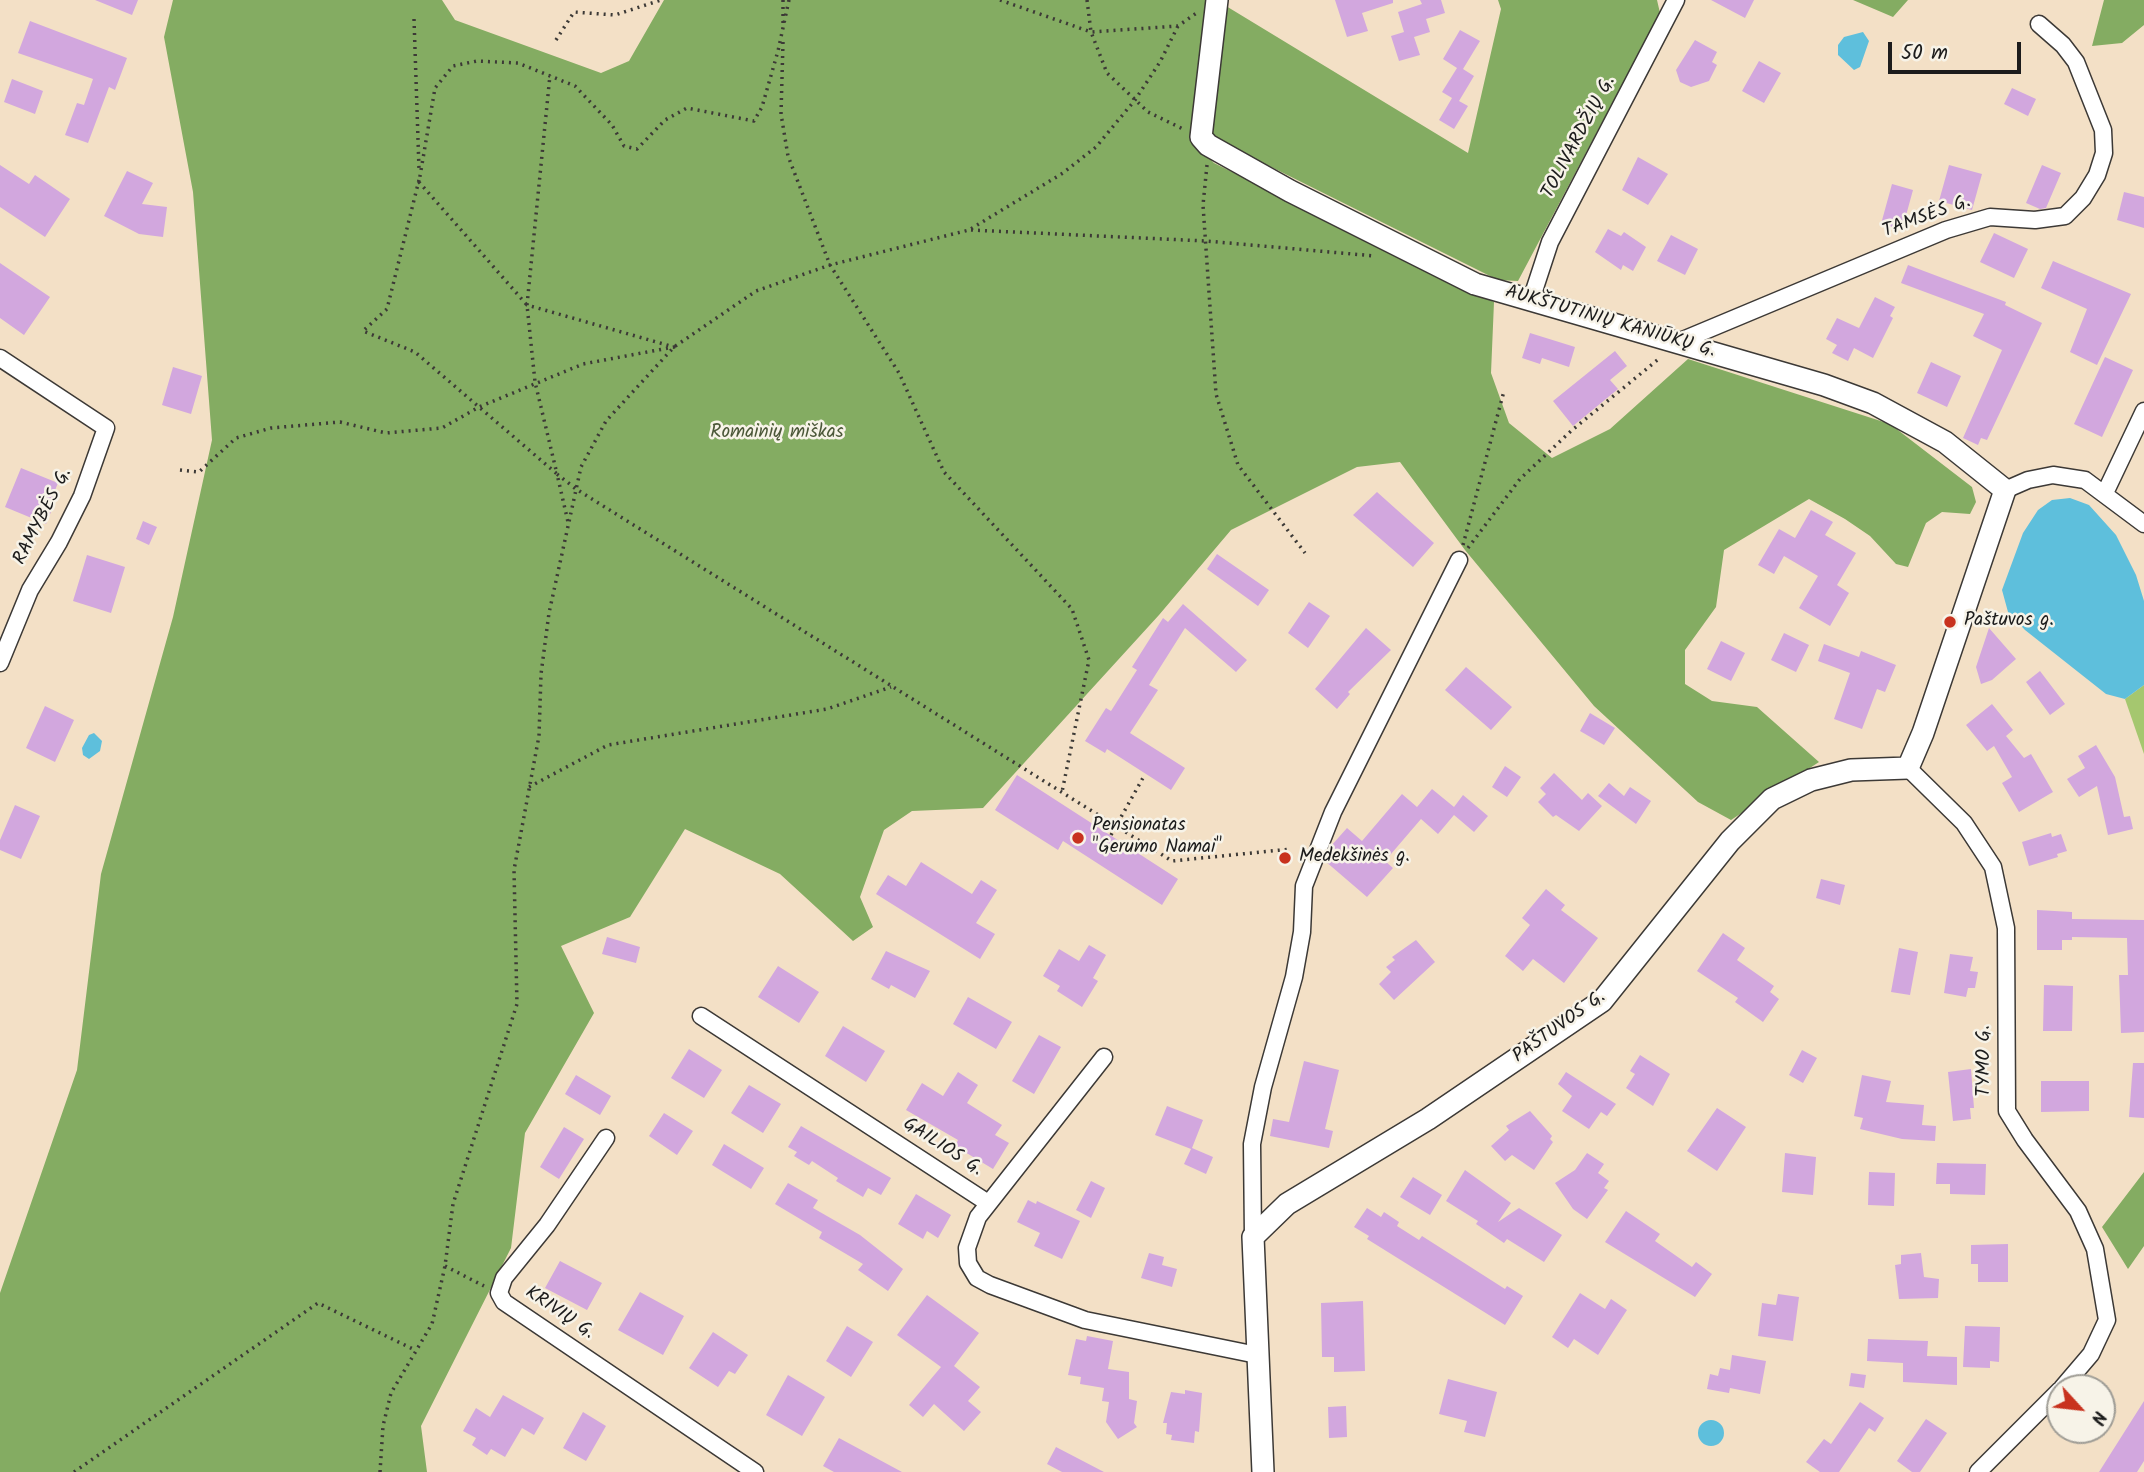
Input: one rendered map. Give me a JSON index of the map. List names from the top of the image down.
{
  "streets": {
    "street": [
      "TOLIVARDŽIŲ G.",
      "TAMSĖS G.",
      "AUKŠTUTINIŲ KANIŪKŲ G.",
      "RAMYBĖS G.",
      "PAŠTUVOS G.",
      "TYMO G.",
      "GAILIOS G.",
      "KRIVIŲ G."
    ]
  },
  "crossings": [
    ["TOLIVARDŽIŲ G.", "AUKŠTUTINIŲ KANIŪKŲ G."],
    ["TAMSĖS G.", "AUKŠTUTINIŲ KANIŪKŲ G."],
    ["PAŠTUVOS G.", "TYMO G."]
  ],
  "parks": ["Romainių miškas"],
  "places": ["Paštuvos g.", "Pensionatas \"Gerumo Namai\"", "Medekšinės g."],
  "scale_bar": "50 m",
  "north": "bottom right"
}
